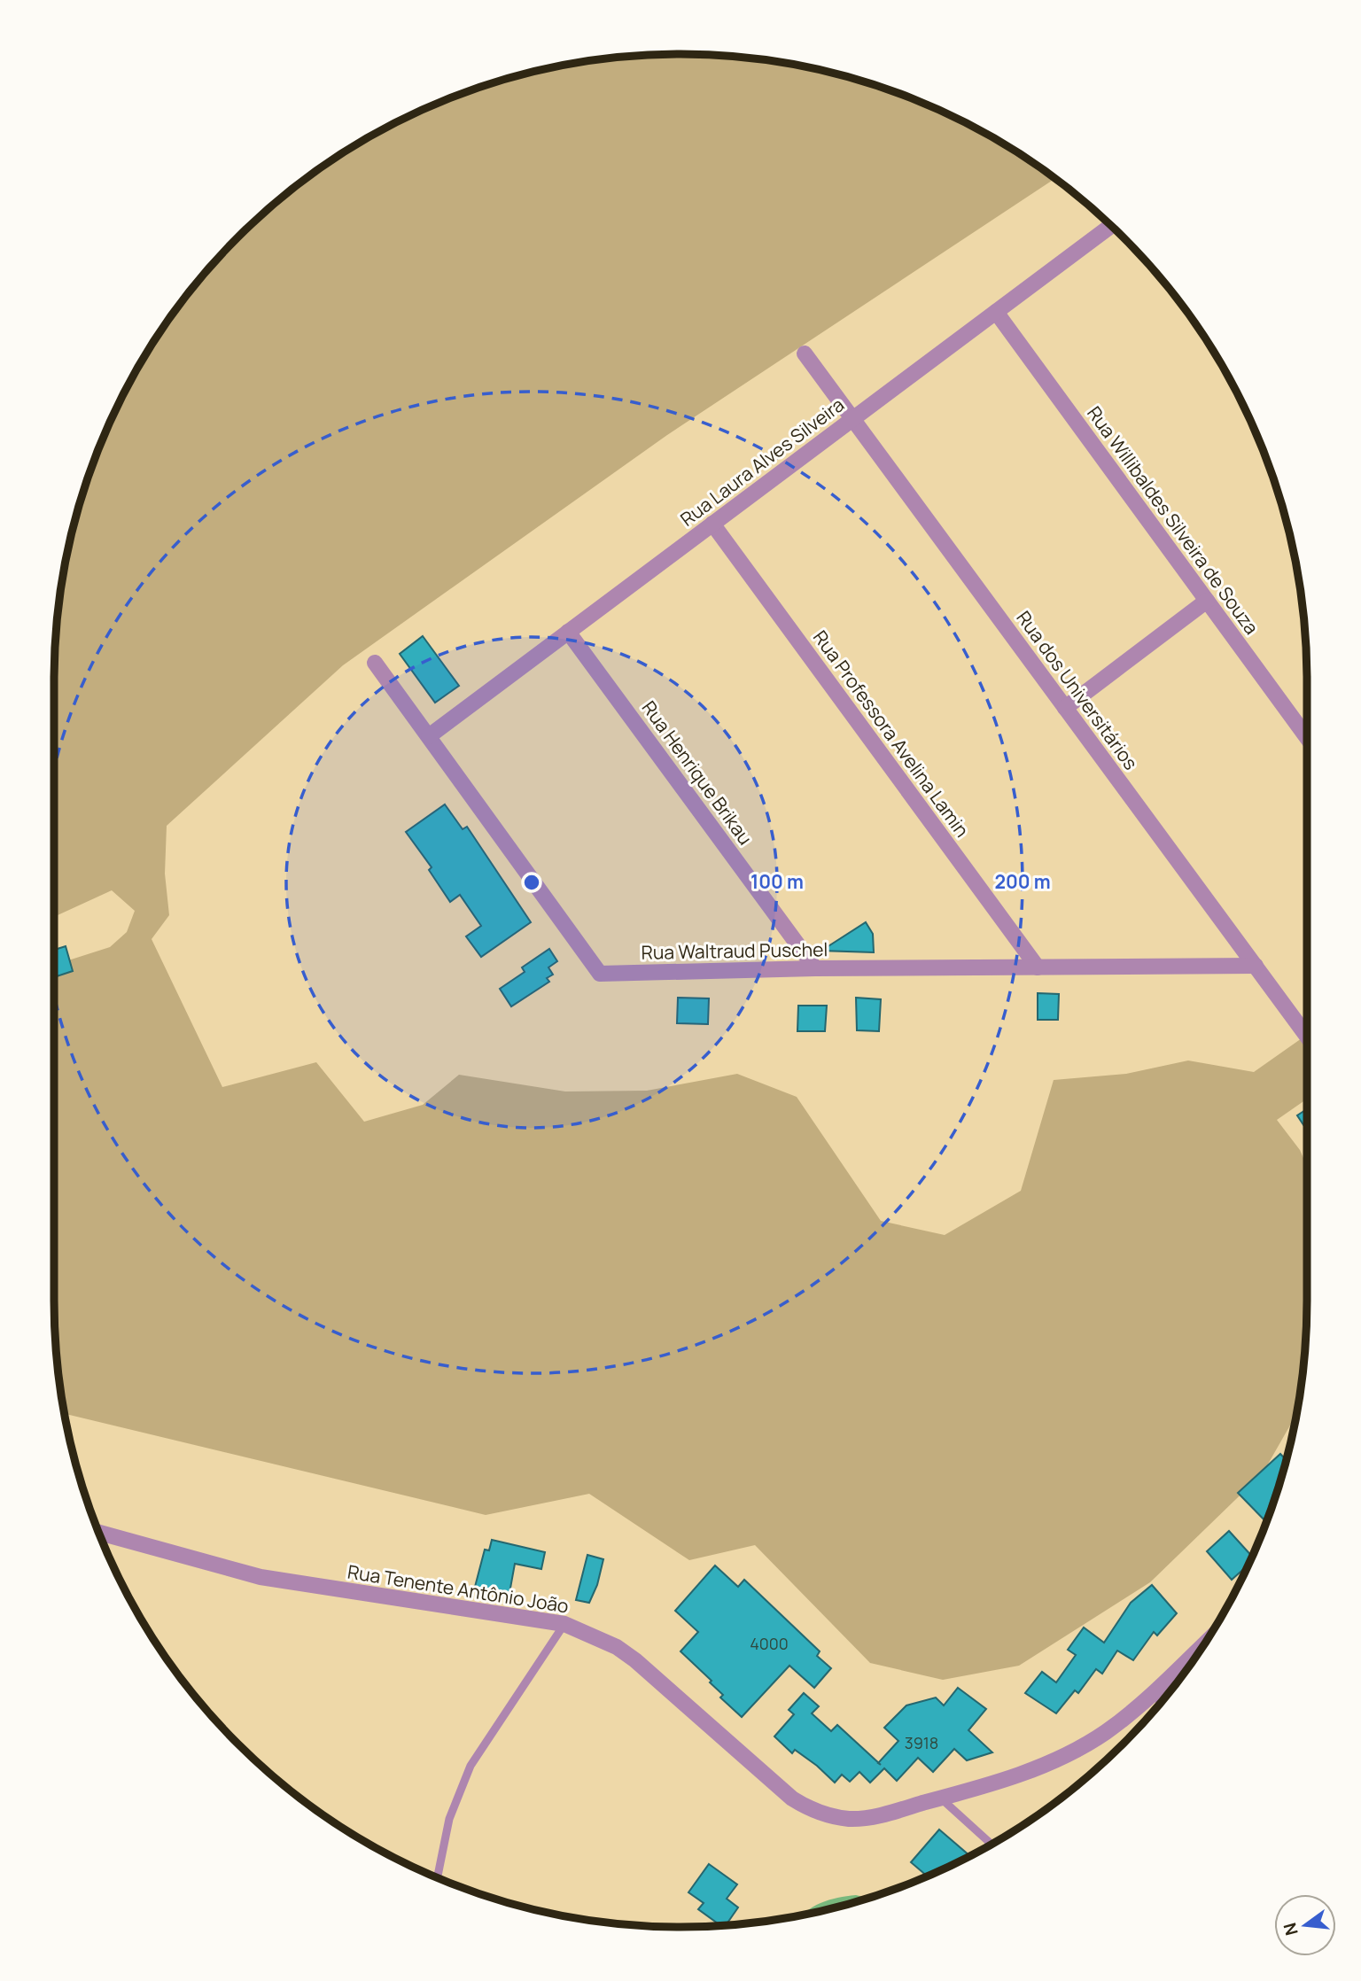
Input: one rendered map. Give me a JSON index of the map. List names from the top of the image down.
{
  "streets": {
    "street": [
      "Rua Laura Alves Silveira",
      "Rua Willibaldes Silveira de Souza",
      "Rua dos Universitários",
      "Rua Professora Avelina Lamin",
      "Rua Henrique Brikau",
      "Rua Waltraud Puschel",
      "Rua Tenente Antônio João"
    ]
  },
  "crossings": [
    ["Rua Laura Alves Silveira", "Rua Willibaldes Silveira de Souza"],
    ["Rua Laura Alves Silveira", "Rua dos Universitários"],
    ["Rua Laura Alves Silveira", "Rua Professora Avelina Lamin"],
    ["Rua Laura Alves Silveira", "Rua Henrique Brikau"],
    ["Rua Laura Alves Silveira", "Rua Waltraud Puschel"],
    ["Rua dos Universitários", "Rua Waltraud Puschel"],
    ["Rua Professora Avelina Lamin", "Rua Waltraud Puschel"],
    ["Rua Henrique Brikau", "Rua Waltraud Puschel"]
  ],
  "house_numbers": ["4000", "3918"],
  "north": "left",
  "rings": ["100 m", "200 m"]
}
